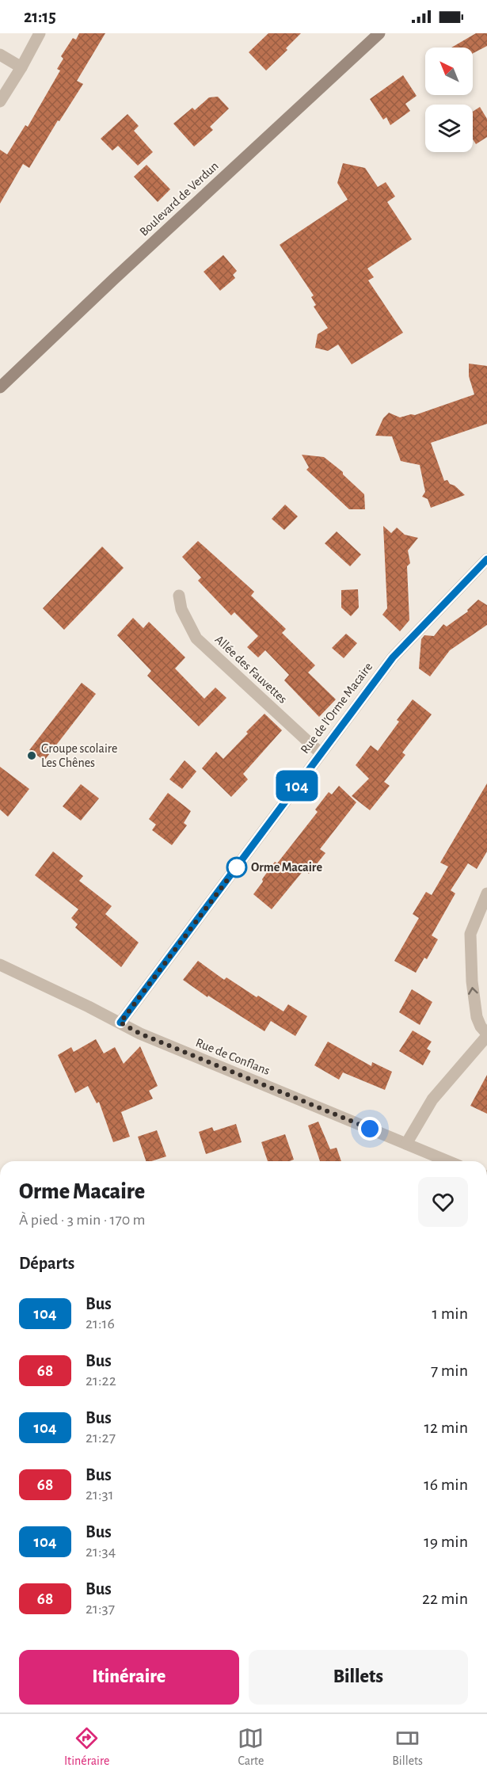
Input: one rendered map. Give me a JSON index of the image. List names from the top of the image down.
{
  "streets": {
    "main road": ["Boulevard de Verdun"],
    "street": ["Allée des Fauvettes", "Rue de l'Orme Macaire", "Rue de Conflans"]
  },
  "crossings": [
    ["Allée des Fauvettes", "Rue de l'Orme Macaire"],
    ["Rue de l'Orme Macaire", "Rue de Conflans"]
  ],
  "places": ["Groupe scolaire Les Chênes", "Orme Macaire"],
  "lines": ["bus line 104"],
  "north": "top left",
  "page": {
    "status": "21:15",
    "on_map": "104",
    "heading": [
      ["Orme Macaire", "À pied · 3 min · 170 m"],
      "Départs"
    ],
    "list": [
      {
        "mark": "104",
        "name": "Bus",
        "note": "21:16",
        "value": "1 min"
      },
      {
        "mark": "68",
        "name": "Bus",
        "note": "21:22",
        "value": "7 min"
      },
      {
        "mark": "104",
        "name": "Bus",
        "note": "21:27",
        "value": "12 min"
      },
      {
        "mark": "68",
        "name": "Bus",
        "note": "21:31",
        "value": "16 min"
      },
      {
        "mark": "104",
        "name": "Bus",
        "note": "21:34",
        "value": "19 min"
      },
      {
        "mark": "68",
        "name": "Bus",
        "note": "21:37",
        "value": "22 min"
      }
    ],
    "buttons": ["Itinéraire", "Billets"],
    "tabs": ["Itinéraire", "Carte", "Billets"]
  }
}
